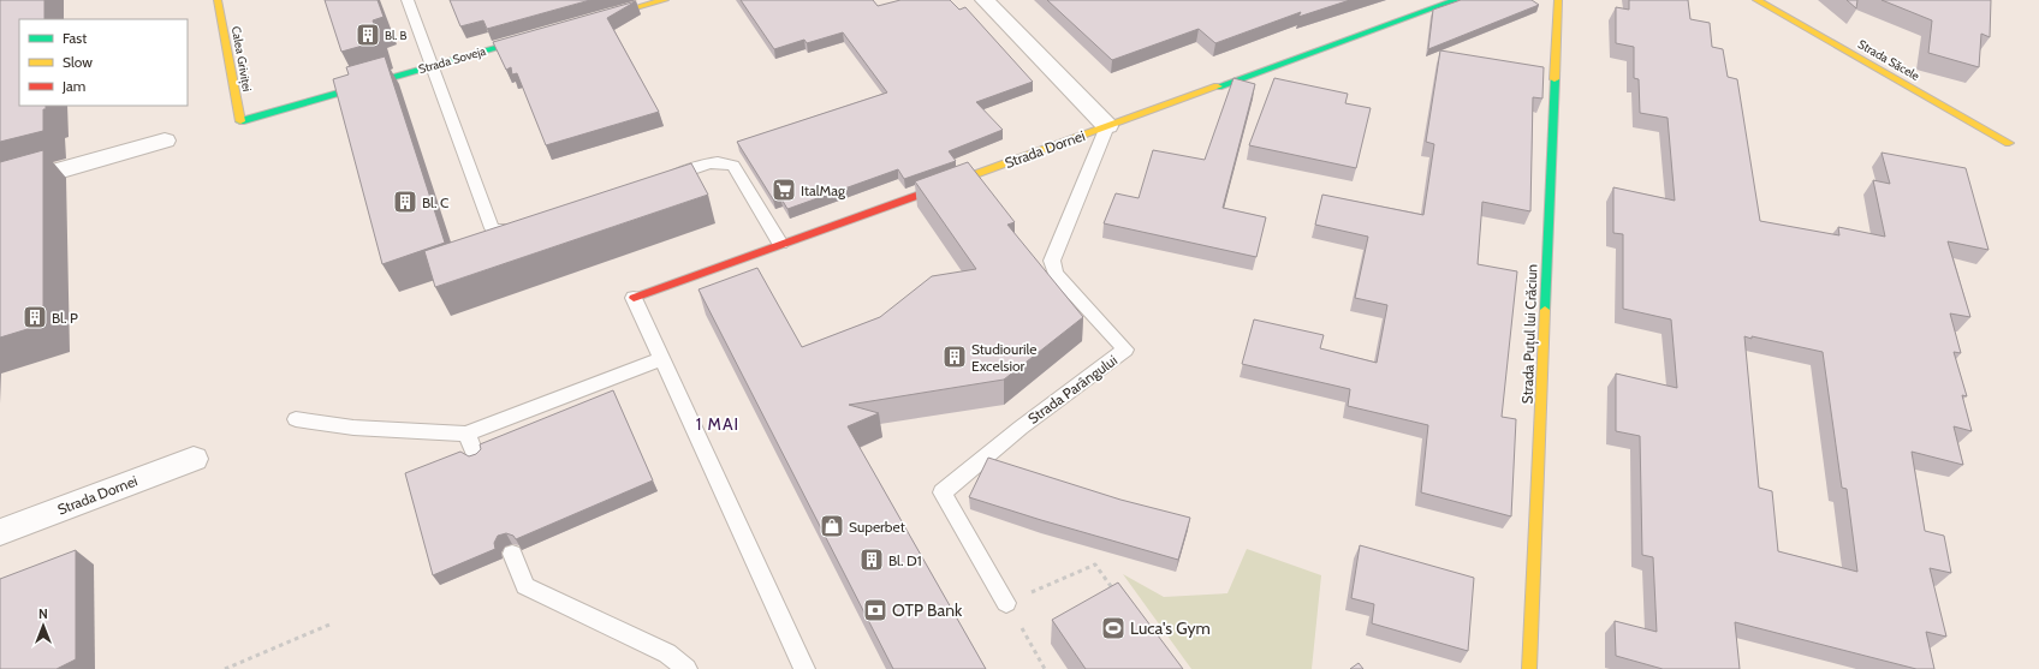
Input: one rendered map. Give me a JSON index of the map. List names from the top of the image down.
{
  "streets": {
    "street": [
      "Calea Griviței",
      "Strada Soveja",
      "Strada Săcele",
      "Strada Dornei",
      "Strada Puțul lui Crăciun"
    ],
    "lane": ["Strada Parângului"]
  },
  "crossings": [
    ["Calea Griviței", "Strada Soveja"],
    ["Strada Dornei", "Strada Parângului"]
  ],
  "districts": ["1 MAI"],
  "places": {
    "building": [
      "Bl. B",
      "Bl. C",
      "Bl. P",
      "Studiourile Excelsior",
      "Bl. D1"
    ],
    "supermarket": ["ItalMag"],
    "shop": ["Superbet"],
    "bank": ["OTP Bank"],
    "sports": ["Luca's Gym"]
  },
  "legend": ["Fast", "Slow", "Jam"],
  "north": "top"
}
